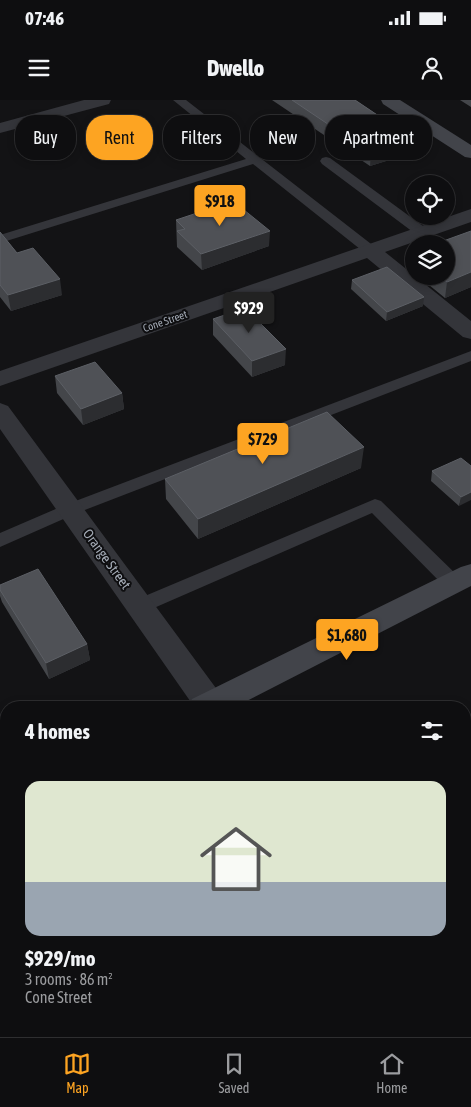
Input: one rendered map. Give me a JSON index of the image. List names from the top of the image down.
{
  "streets": {
    "street": ["Cone Street", "Orange Street"]
  },
  "page": {
    "status": "07:46",
    "header": "Dwello",
    "chip": [
      "Buy",
      "Rent",
      "Filters",
      "New",
      "Apartment"
    ],
    "price": [
      "$918",
      "$929",
      "$729",
      "$1,680"
    ],
    "heading": "4 homes",
    "list": [
      {
        "name": "$929/mo",
        "note": "3 rooms · 86 m² · Cone Street"
      }
    ],
    "tabs": ["Map", "Saved", "Home"]
  }
}
